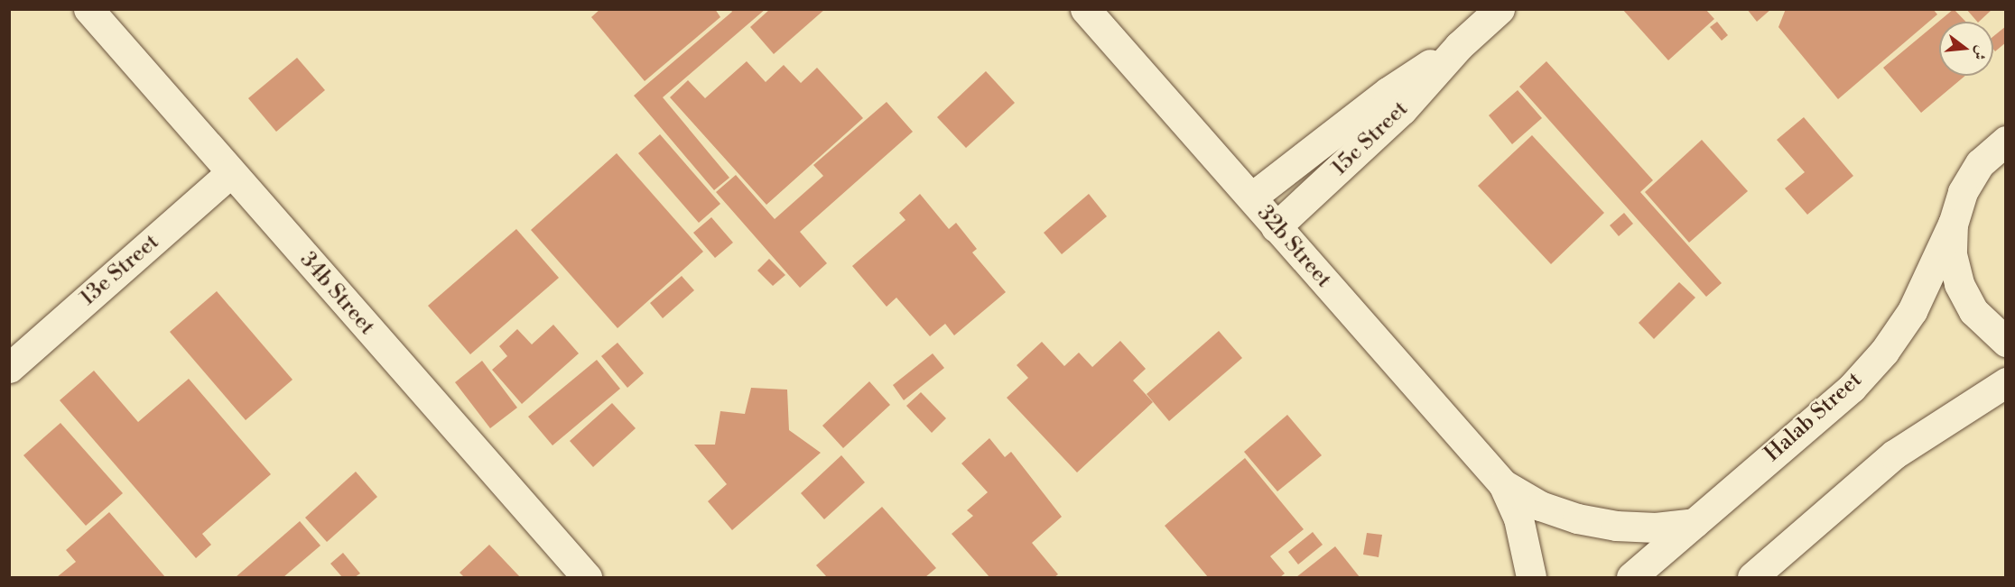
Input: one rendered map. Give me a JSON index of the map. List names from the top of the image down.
{
  "streets": {
    "street": [
      "15c Street",
      "32b Street",
      "13e Street",
      "34b Street",
      "Halab Street"
    ]
  },
  "crossings": [
    ["15c Street", "32b Street"],
    ["32b Street", "Halab Street"],
    ["13e Street", "34b Street"]
  ],
  "north": "right"
}
